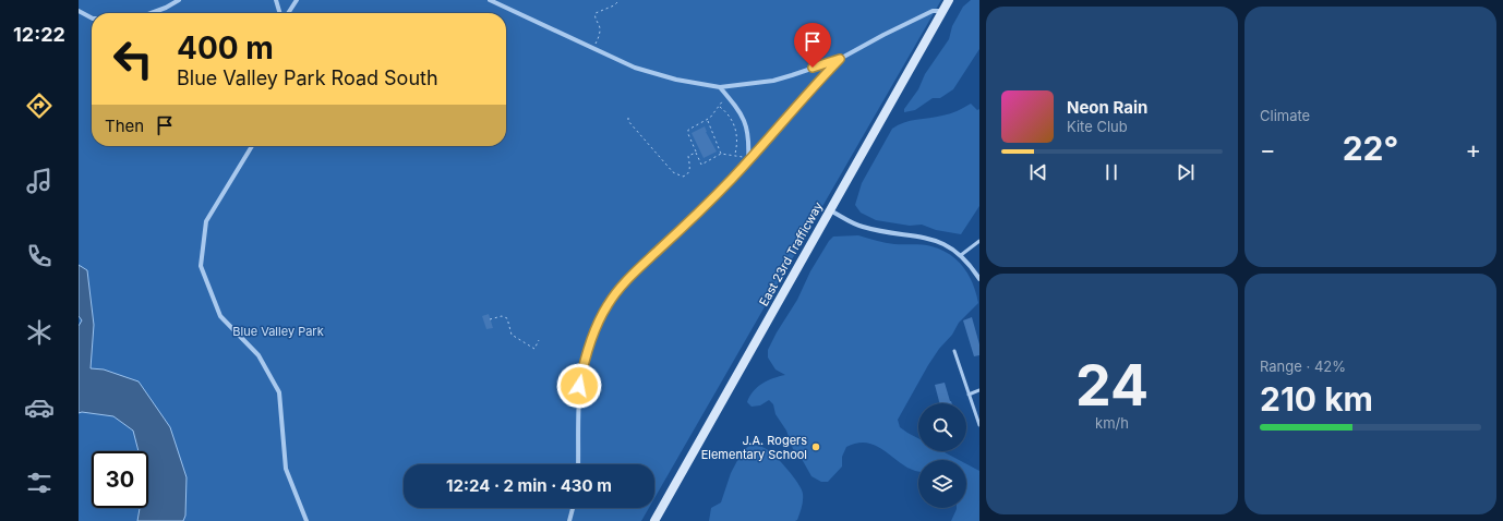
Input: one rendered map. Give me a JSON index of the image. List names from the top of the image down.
{
  "streets": {
    "main road": ["East 23rd Trafficway"]
  },
  "parks": ["Blue Valley Park"],
  "places": ["J.A. Rogers Elementary School"],
  "page": {
    "tabs": "12:22",
    "tile": [
      "Climate",
      ["24", "km/h"],
      ["Range · 42%", "210 km"]
    ],
    "turn": ["400 m", "Blue Valley Park Road South"],
    "song": ["Neon Rain", "Kite Club"],
    "then": "Then",
    "heat": ["−", "22°", "+"],
    "limit": "30",
    "trip": "12:24 · 2 min · 430 m"
  }
}
